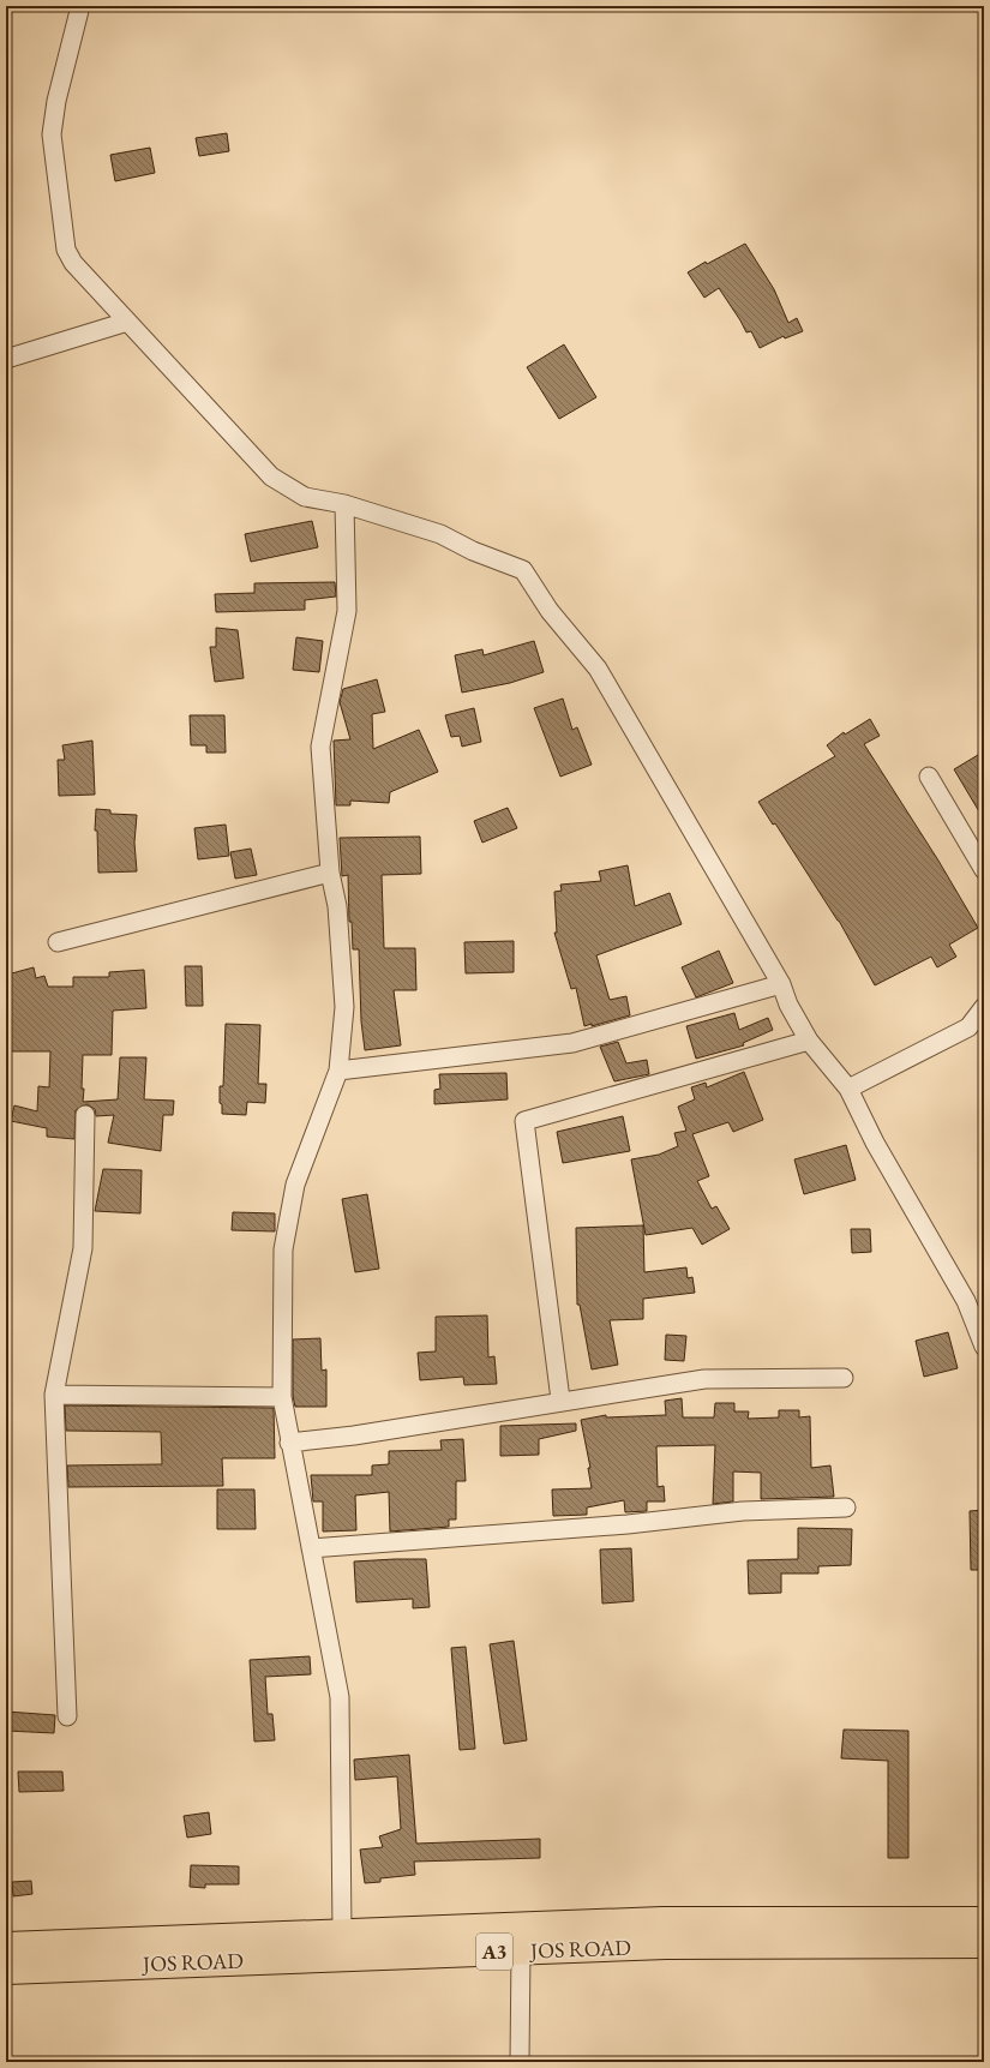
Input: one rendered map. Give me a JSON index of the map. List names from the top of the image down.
{
  "streets": {
    "highway": ["JOS ROAD", "A3"]
  }
}
